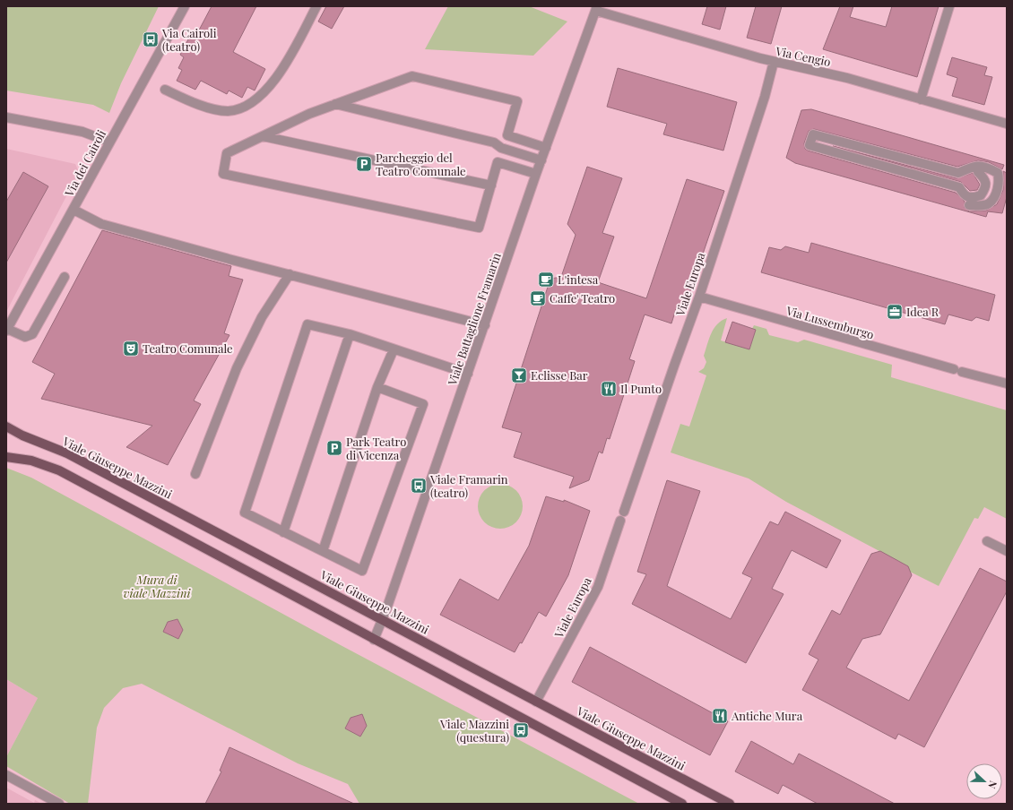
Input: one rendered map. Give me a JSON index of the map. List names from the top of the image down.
{
  "streets": {
    "main road": ["Viale Giuseppe Mazzini"],
    "street": [
      "Via Cengio",
      "Via dei Cairoli",
      "Viale Europa",
      "Viale Battaglione Framarin",
      "Via Lussemburgo"
    ]
  },
  "crossings": [
    ["Via Cengio", "Viale Europa"],
    ["Via Cengio", "Viale Battaglione Framarin"],
    ["Viale Europa", "Via Lussemburgo"],
    ["Viale Europa", "Viale Giuseppe Mazzini"],
    ["Viale Battaglione Framarin", "Viale Giuseppe Mazzini"]
  ],
  "parks": ["Mura di viale Mazzini"],
  "places": {
    "bus stop": ["Via Cairoli (teatro)", "Viale Framarin (teatro)", "Viale Mazzini (questura)"],
    "parking": ["Parcheggio del Teatro Comunale", "Park Teatro di Vicenza"],
    "cafe": ["L'intesa", "Caffe' Teatro"],
    "office": ["Idea R"],
    "theatre": ["Teatro Comunale"],
    "bar": ["Eclisse Bar"],
    "restaurant": ["Il Punto", "Antiche Mura"]
  },
  "north": "right"
}
